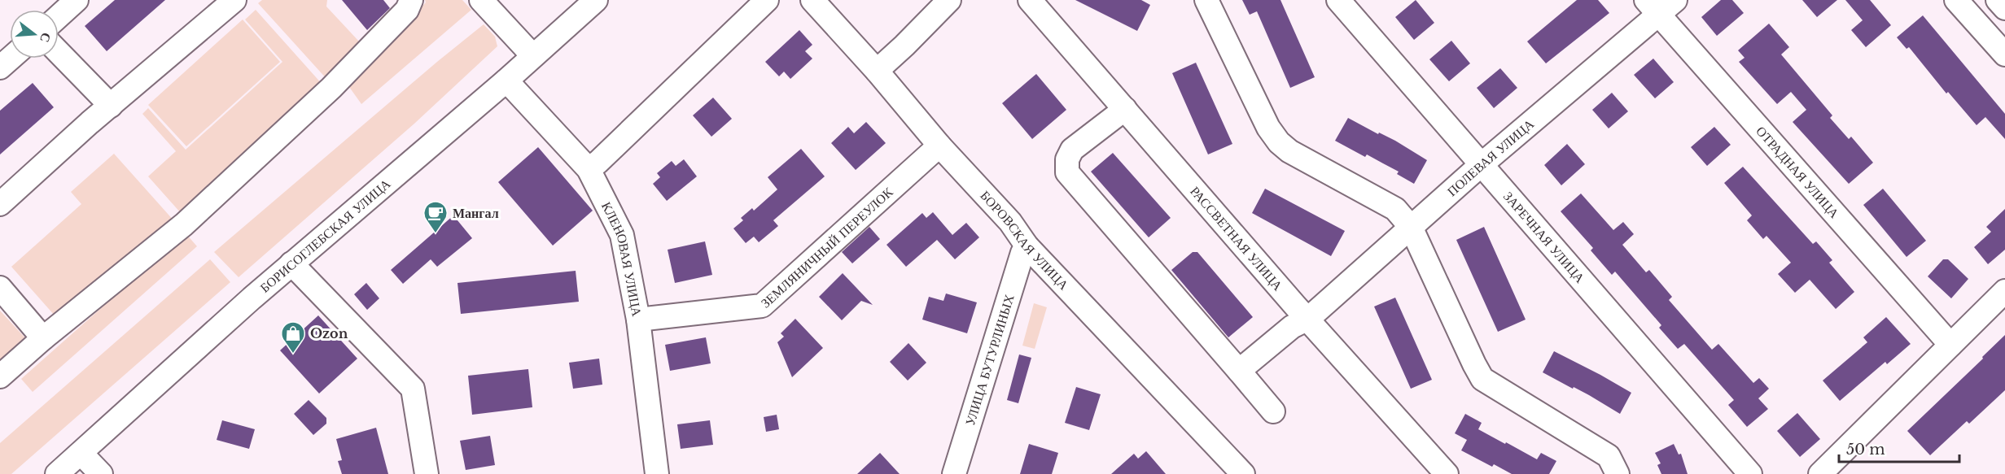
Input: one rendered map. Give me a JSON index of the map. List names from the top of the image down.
{
  "streets": {
    "street": [
      "ПОЛЕВАЯ УЛИЦА",
      "ОТРАДНАЯ УЛИЦА",
      "БОРИСОГЛЕБСКАЯ УЛИЦА",
      "ЗАРЕЧНАЯ УЛИЦА",
      "РАССВЕТНАЯ УЛИЦА",
      "БОРОВСКАЯ УЛИЦА",
      "ЗЕМЛЯНИЧНЫЙ ПЕРЕУЛОК",
      "КЛЕНОВАЯ УЛИЦА",
      "УЛИЦА БУТУРЛИНЫХ"
    ]
  },
  "crossings": [
    ["ПОЛЕВАЯ УЛИЦА", "ОТРАДНАЯ УЛИЦА"],
    ["ПОЛЕВАЯ УЛИЦА", "ЗАРЕЧНАЯ УЛИЦА"],
    ["ПОЛЕВАЯ УЛИЦА", "РАССВЕТНАЯ УЛИЦА"],
    ["БОРИСОГЛЕБСКАЯ УЛИЦА", "КЛЕНОВАЯ УЛИЦА"],
    ["БОРОВСКАЯ УЛИЦА", "ЗЕМЛЯНИЧНЫЙ ПЕРЕУЛОК"],
    ["БОРОВСКАЯ УЛИЦА", "УЛИЦА БУТУРЛИНЫХ"],
    ["ЗЕМЛЯНИЧНЫЙ ПЕРЕУЛОК", "КЛЕНОВАЯ УЛИЦА"]
  ],
  "places": {
    "cafe": ["Мангал"],
    "shop": ["Ozon"]
  },
  "scale_bar": "50 m",
  "north": "right"
}
